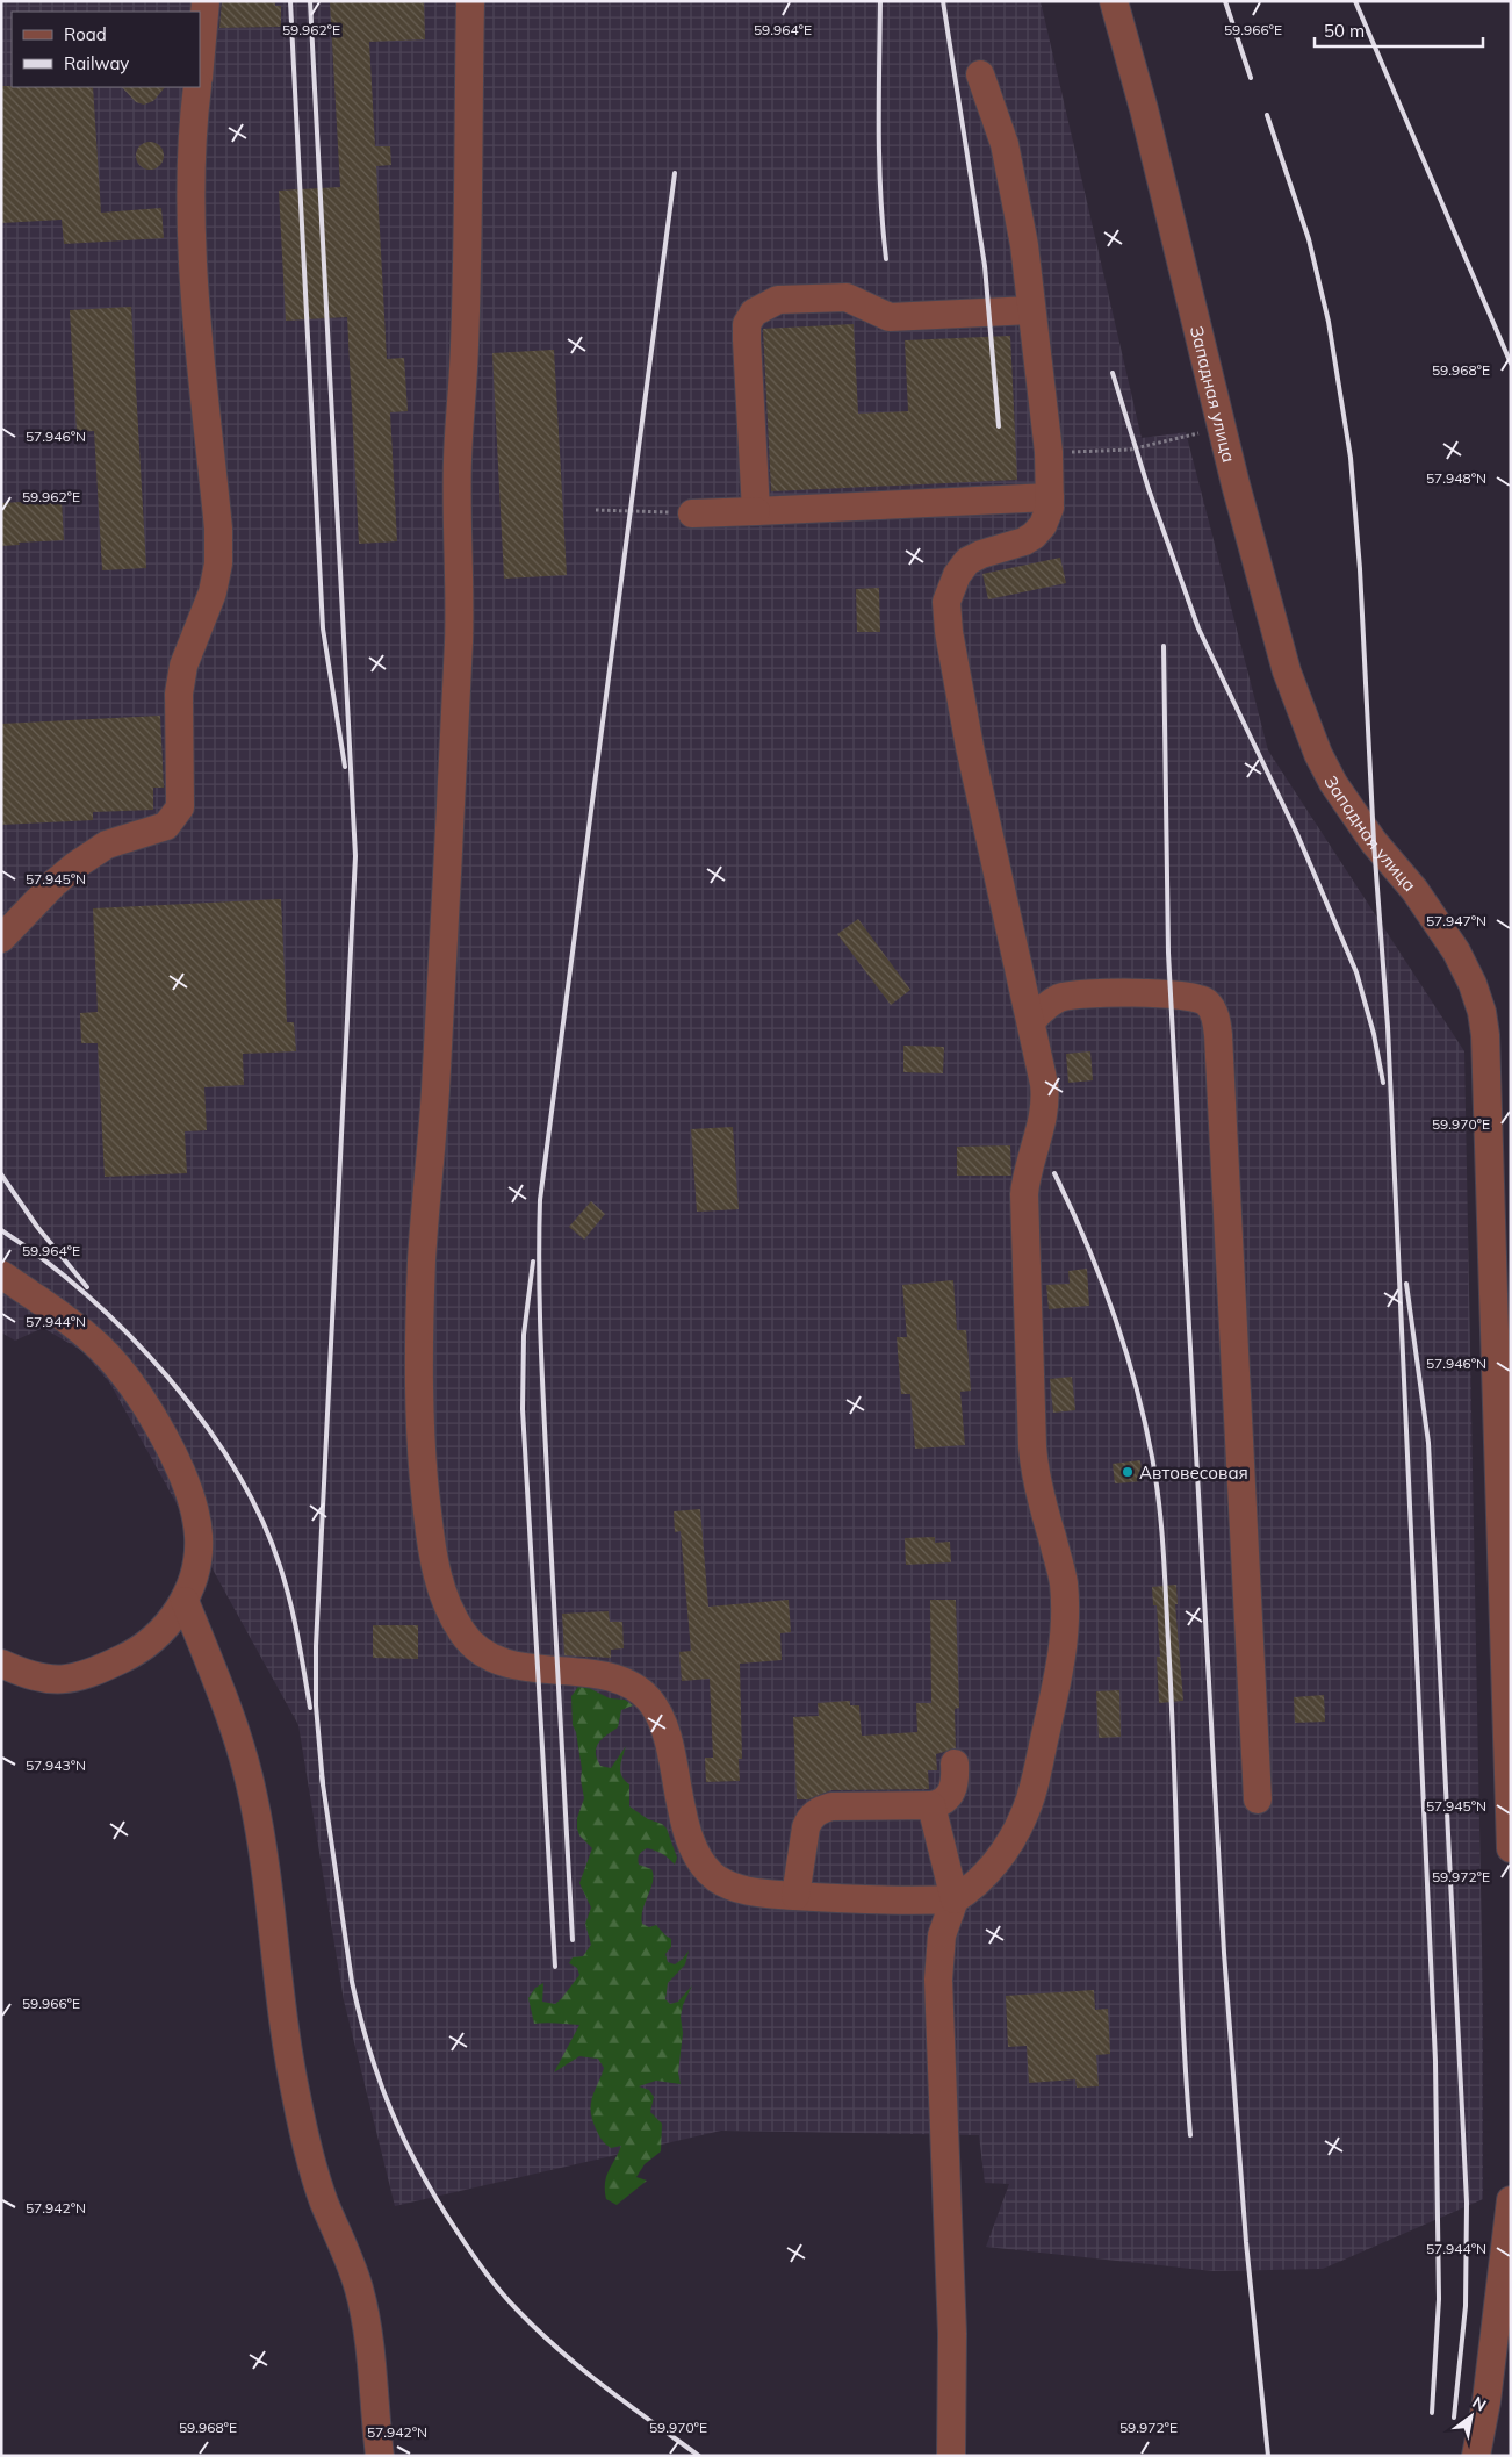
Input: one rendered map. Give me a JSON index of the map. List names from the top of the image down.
{
  "streets": {
    "street": ["Западная улица"]
  },
  "places": ["Автовесовая"],
  "legend": ["Road", "Railway"],
  "scale_bar": "50 m",
  "north": "top right",
  "coordinates": [
    "59.962°E",
    "59.964°E",
    "59.966°E",
    "59.968°E",
    "57.946°N",
    "57.948°N",
    "57.945°N",
    "57.947°N",
    "59.970°E",
    "57.944°N",
    "57.943°N",
    "59.972°E",
    "57.942°N"
  ]
}
